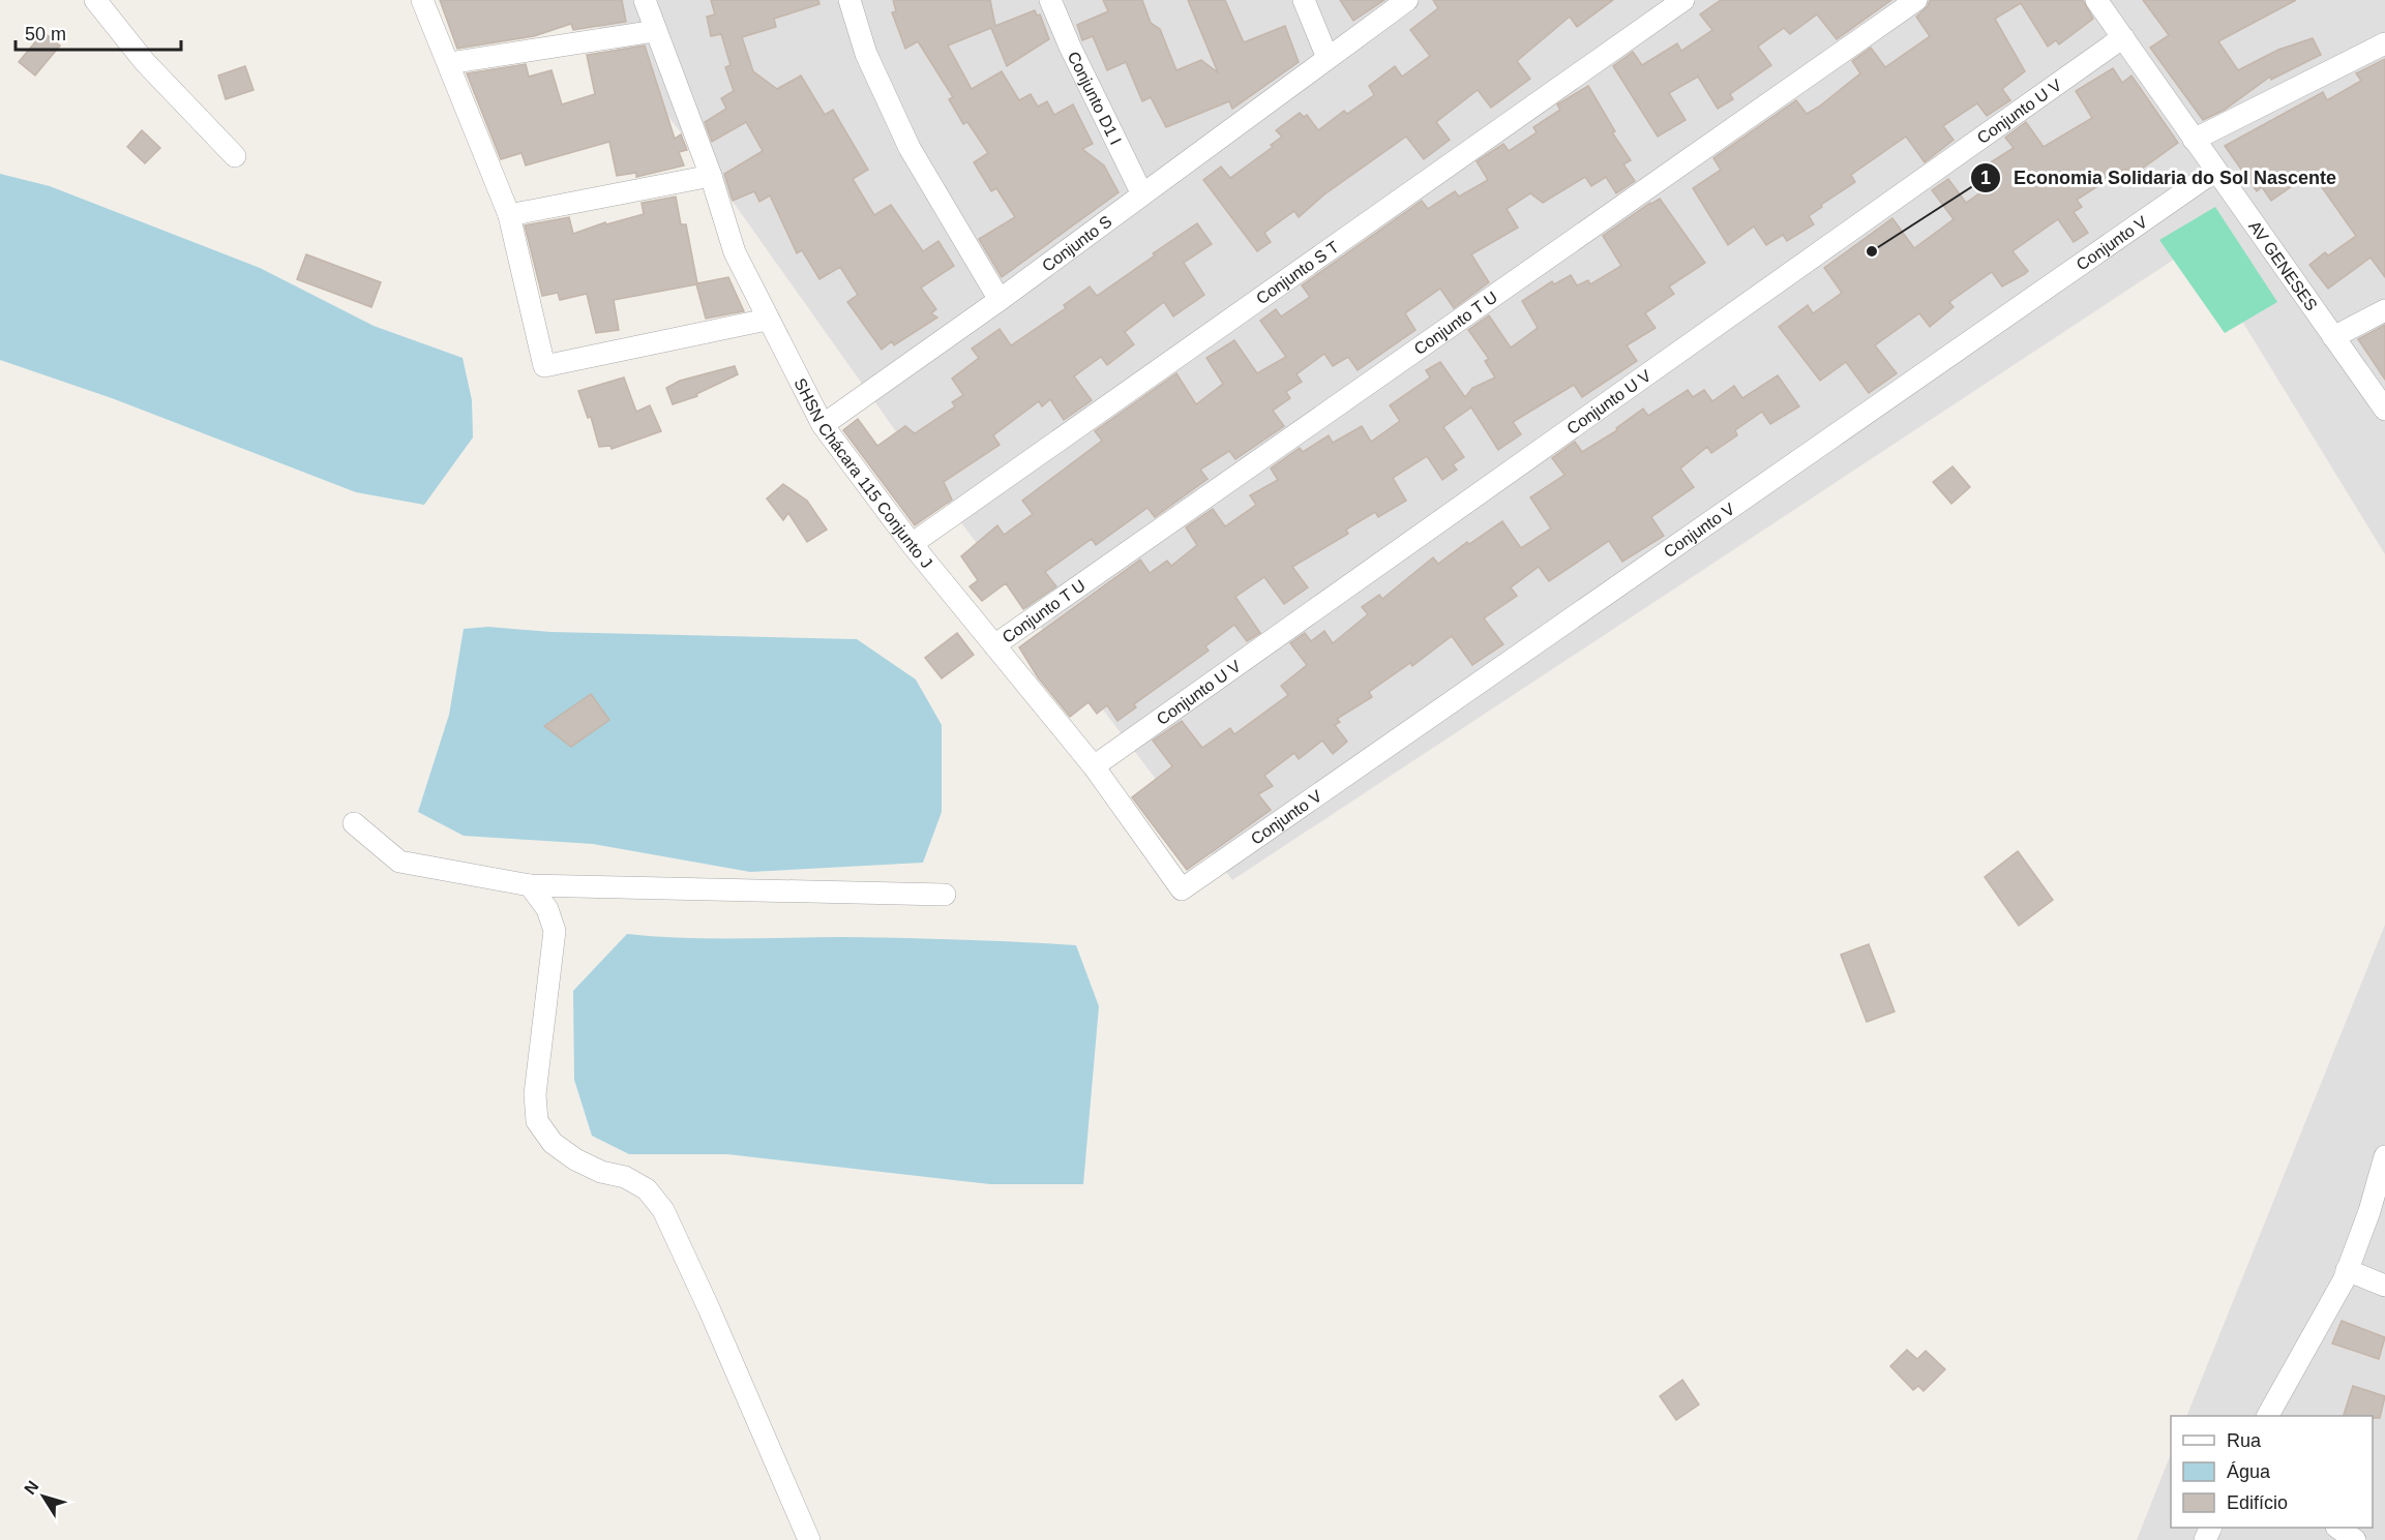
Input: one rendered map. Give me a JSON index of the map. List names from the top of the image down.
{
  "streets": {
    "street": [
      "Conjunto D1 I",
      "Conjunto U V",
      "Conjunto S",
      "Conjunto V",
      "AV GENESES",
      "Conjunto S T",
      "Conjunto T U",
      "SHSN Chácara 115 Conjunto J"
    ]
  },
  "crossings": [
    ["Conjunto D1 I", "Conjunto S"],
    ["Conjunto U V", "AV GENESES"],
    ["Conjunto U V", "SHSN Chácara 115 Conjunto J"],
    ["Conjunto S", "SHSN Chácara 115 Conjunto J"],
    ["Conjunto V", "AV GENESES"],
    ["Conjunto V", "SHSN Chácara 115 Conjunto J"],
    ["Conjunto S T", "SHSN Chácara 115 Conjunto J"],
    ["Conjunto T U", "SHSN Chácara 115 Conjunto J"]
  ],
  "places": ["Economia Solidaria do Sol Nascente"],
  "legend": ["Rua", "Água", "Edifício"],
  "scale_bar": "50 m",
  "north": "top left"
}
